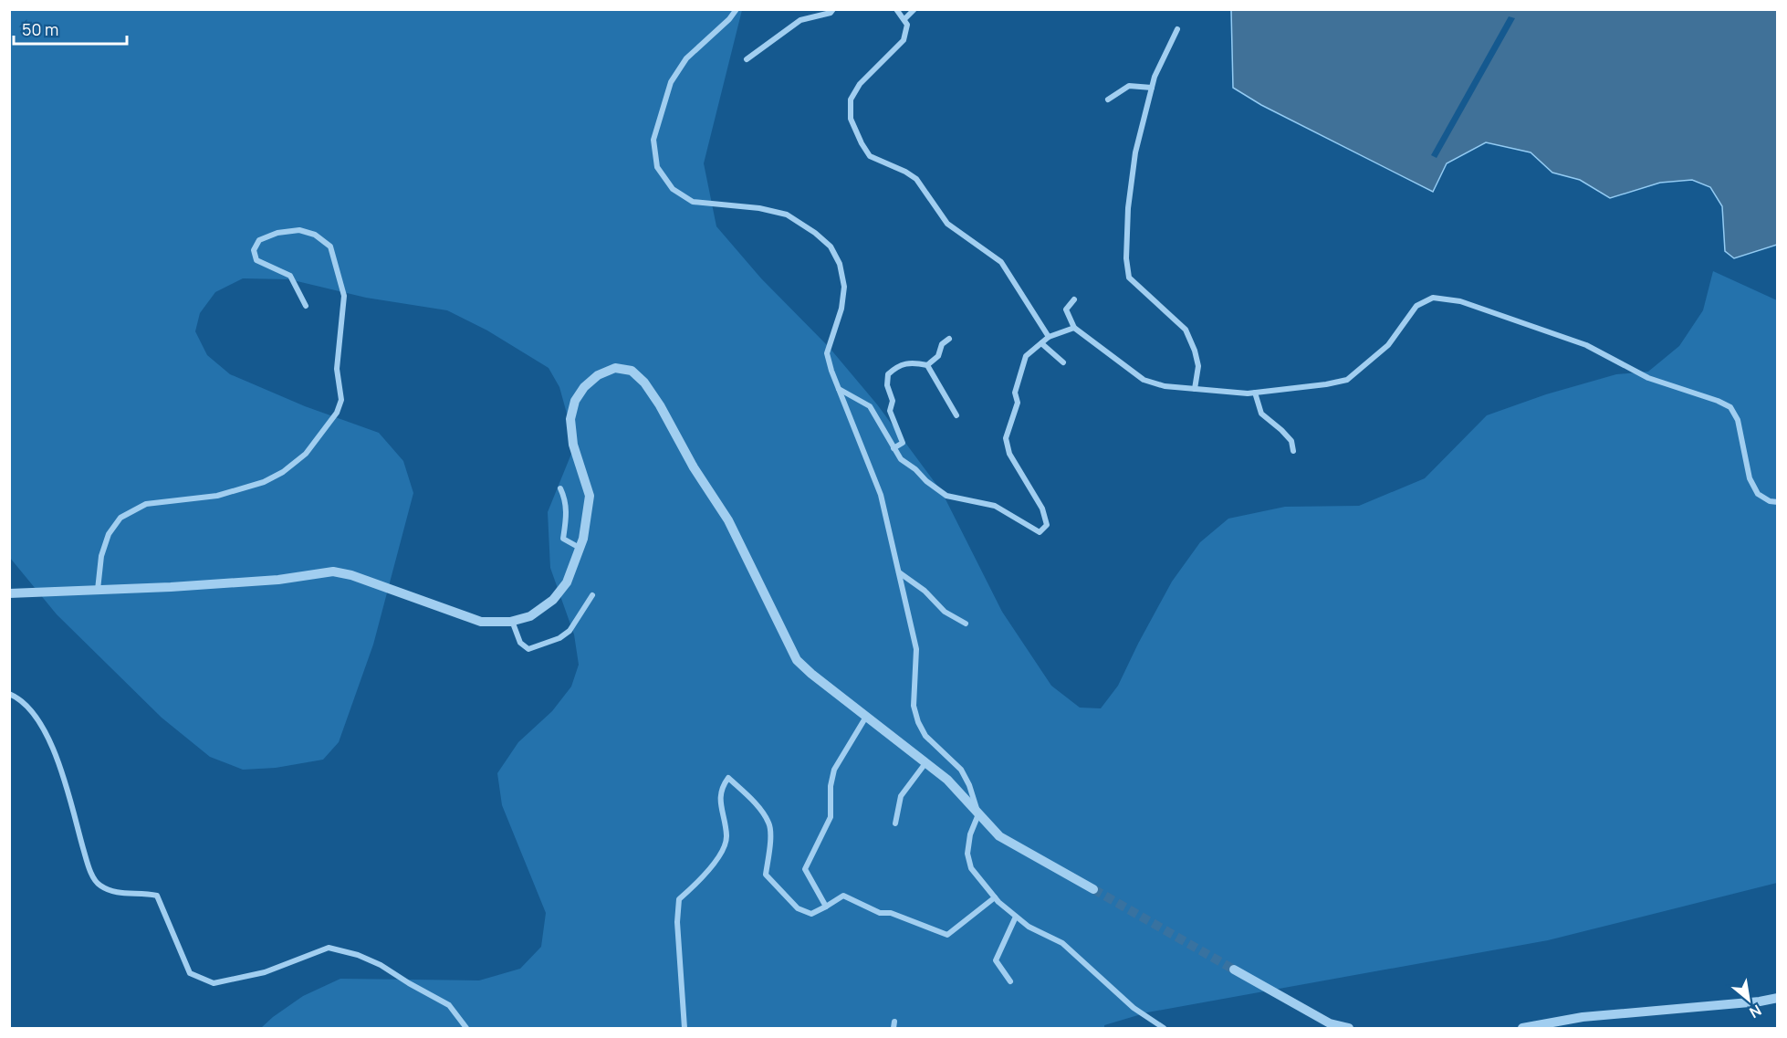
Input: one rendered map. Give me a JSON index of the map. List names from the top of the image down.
{
  "scale_bar": "50 m",
  "north": "bottom right"
}
